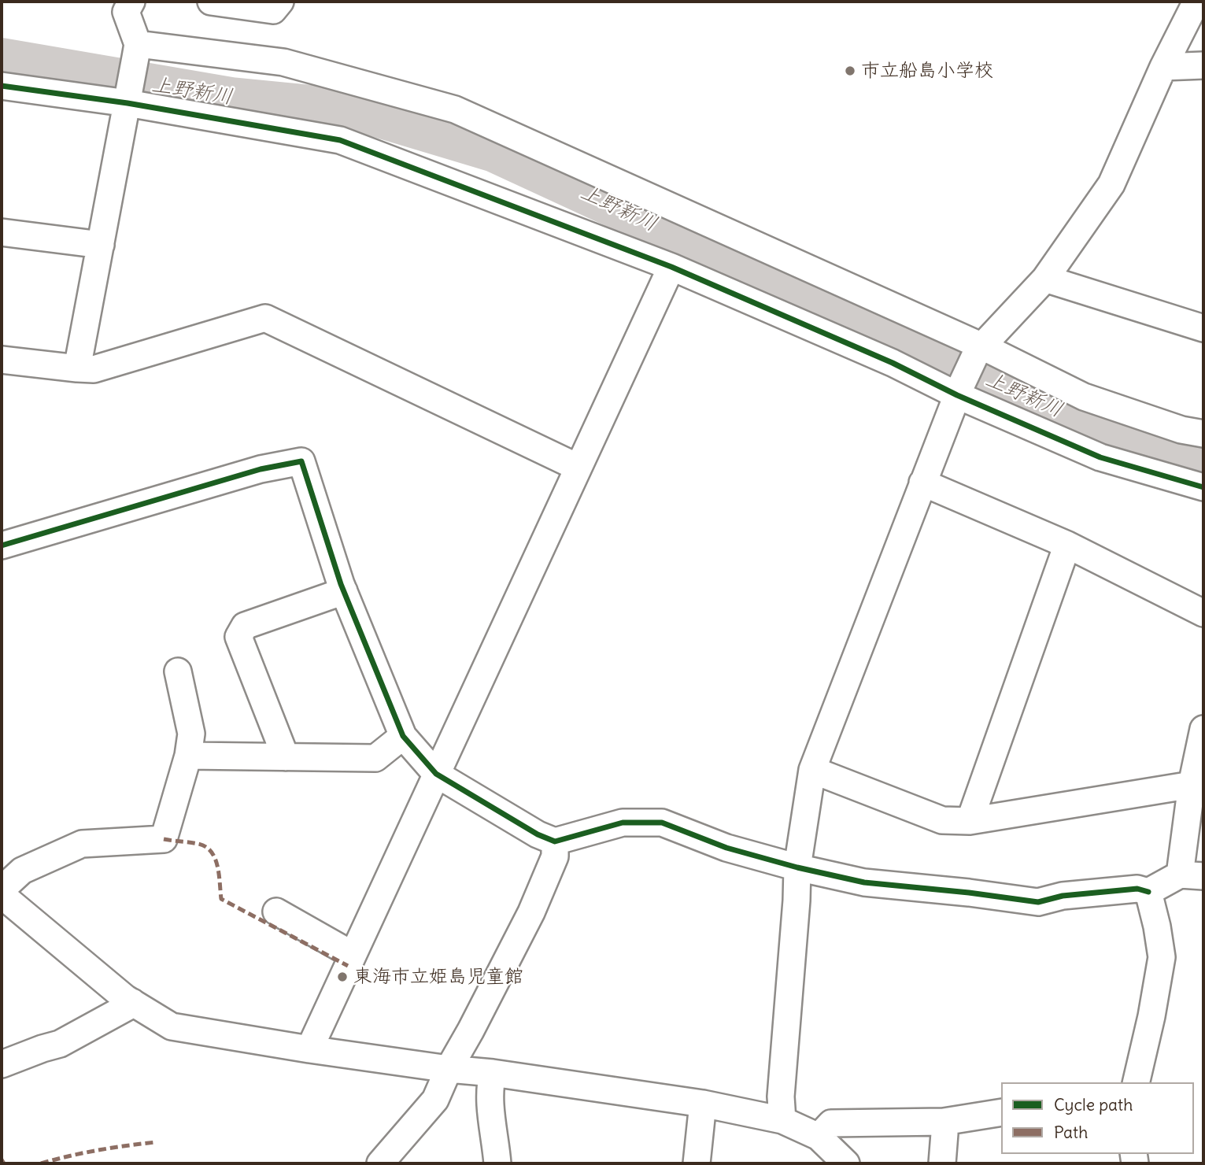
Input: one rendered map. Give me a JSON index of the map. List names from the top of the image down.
{
  "water": ["上野新川"],
  "places": ["市立船島小学校", "東海市立姫島児童館"],
  "legend": ["Cycle path", "Path"]
}
